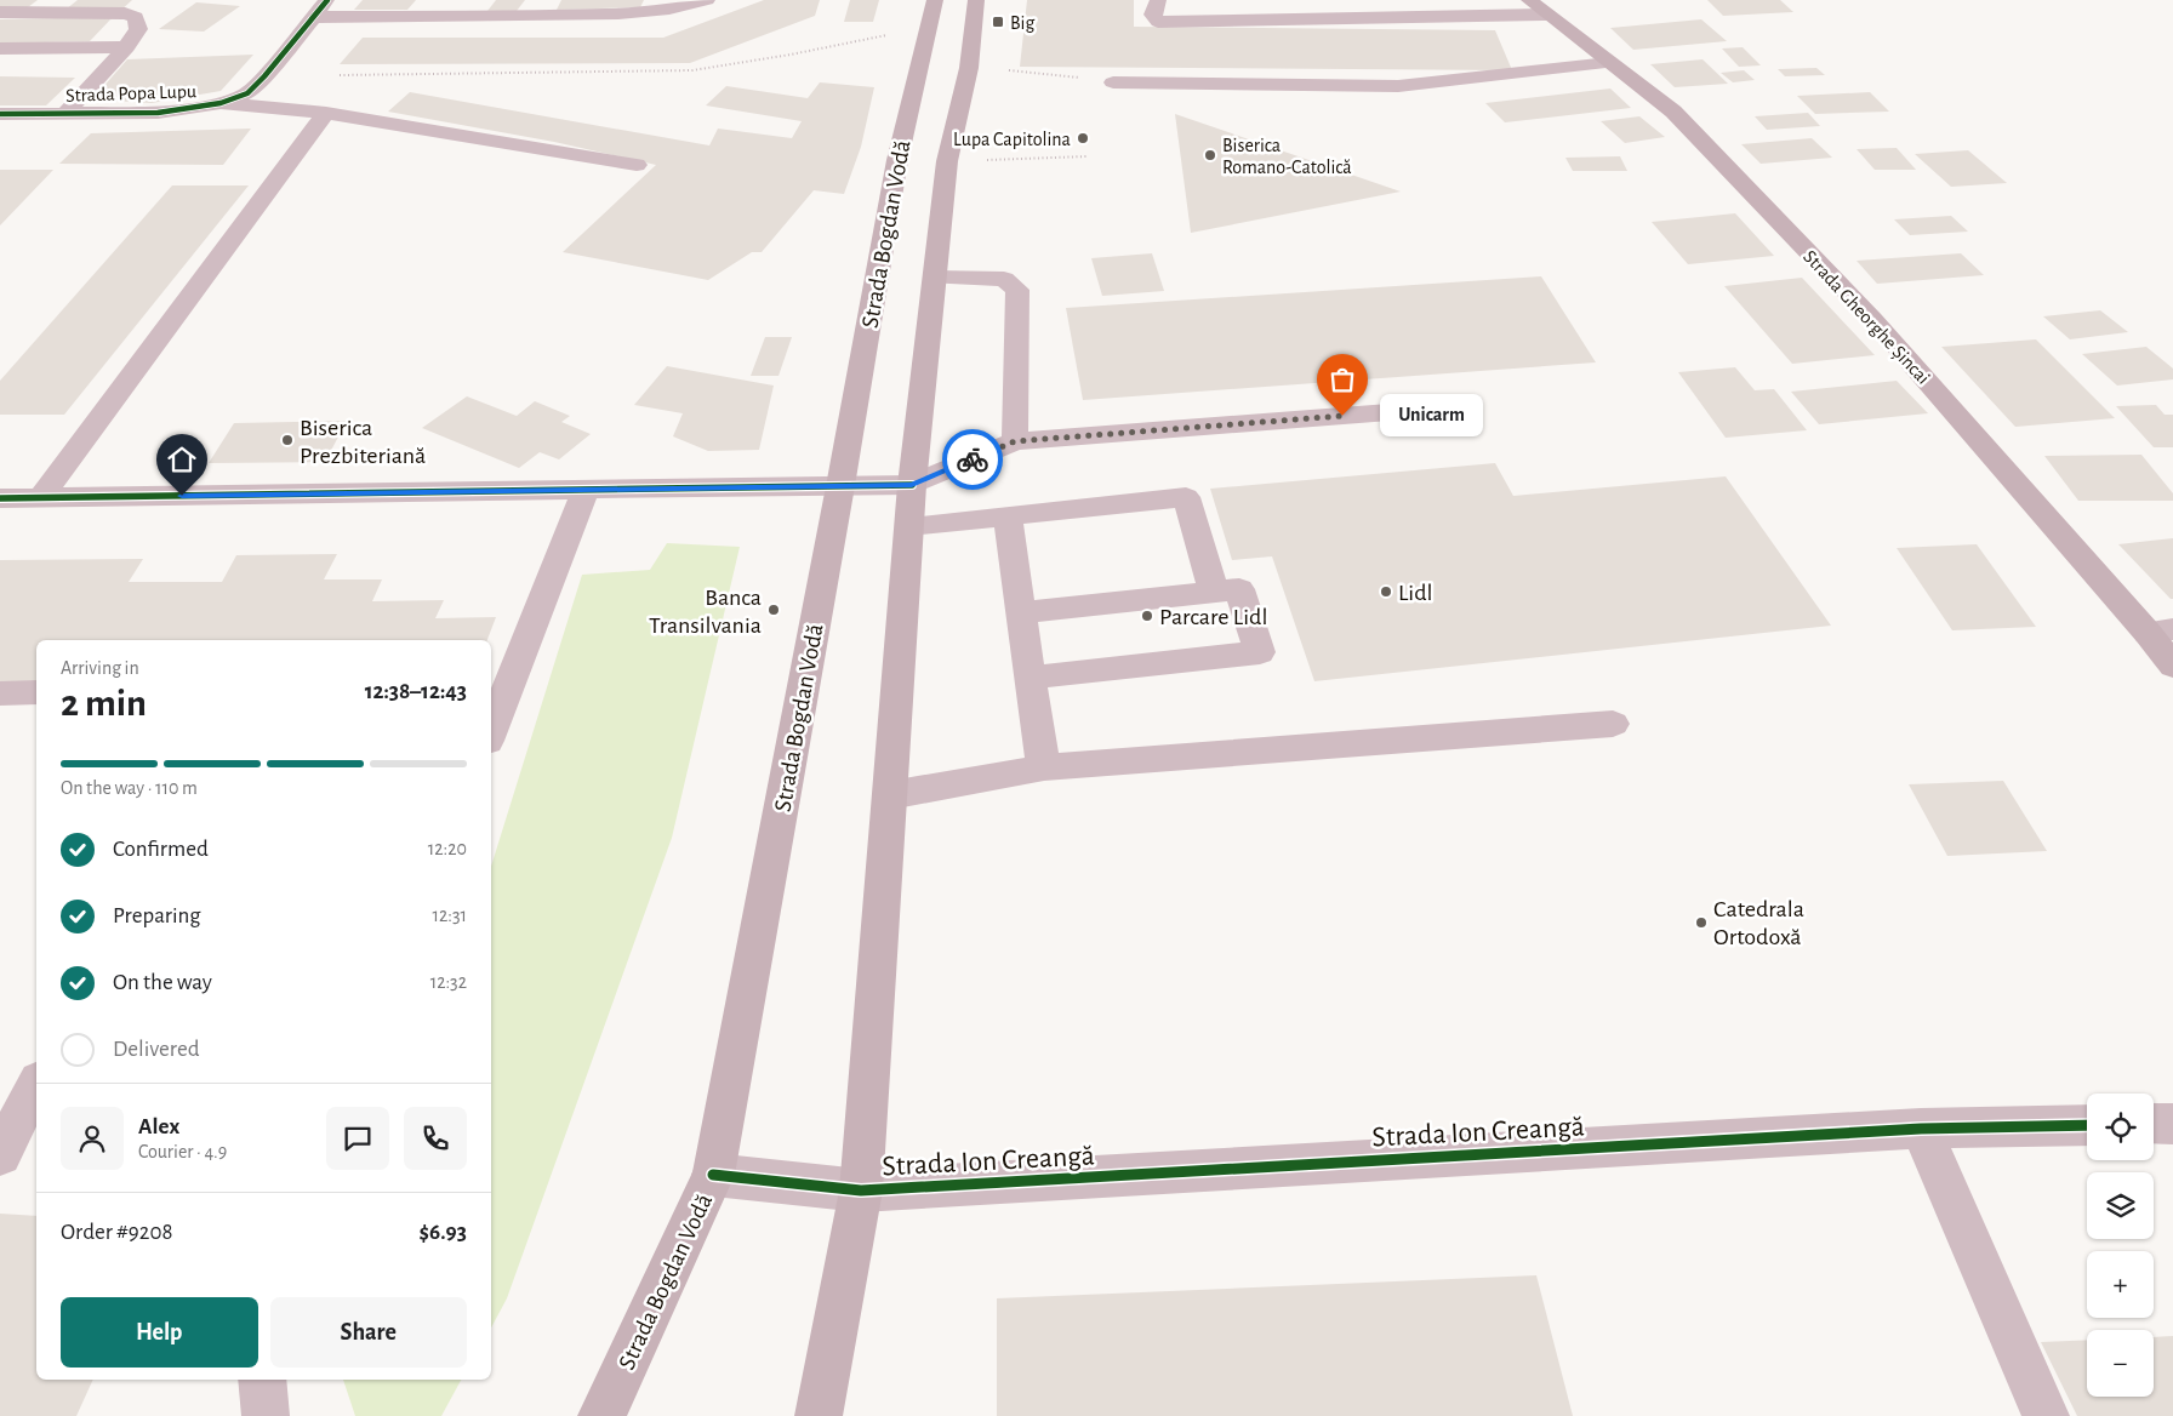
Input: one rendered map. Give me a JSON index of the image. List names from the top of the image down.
{
  "streets": {
    "main road": ["Strada Bogdan Vodă", "Strada Gheorghe Șincai"],
    "street": ["Strada Popa Lupu", "Strada Ion Creangă"]
  },
  "crossings": [
    ["Strada Bogdan Vodă", "Strada Ion Creangă"]
  ],
  "places": {
    "transit": ["Big"],
    "other": [
      "Lupa Capitolina",
      "Biserica Romano-Catolică",
      "Unicarm",
      "Biserica Prezbiteriană",
      "Lidl",
      "Banca Transilvania",
      "Parcare Lidl",
      "Catedrala Ortodoxă"
    ]
  },
  "page": {
    "bubble": "Unicarm",
    "heading": ["2 min", "Arriving in", "12:38–12:43"],
    "panel": [
      "Alex",
      "Courier · 4.9",
      "Order #9208",
      "$6.93"
    ],
    "bar": "On the way · 110 m",
    "list": [
      ["Confirmed", "12:20"],
      ["Preparing", "12:31"],
      ["On the way", "12:32"],
      "Delivered"
    ],
    "map_buttons": ["+", "−"],
    "buttons": ["Help", "Share"]
  }
}
